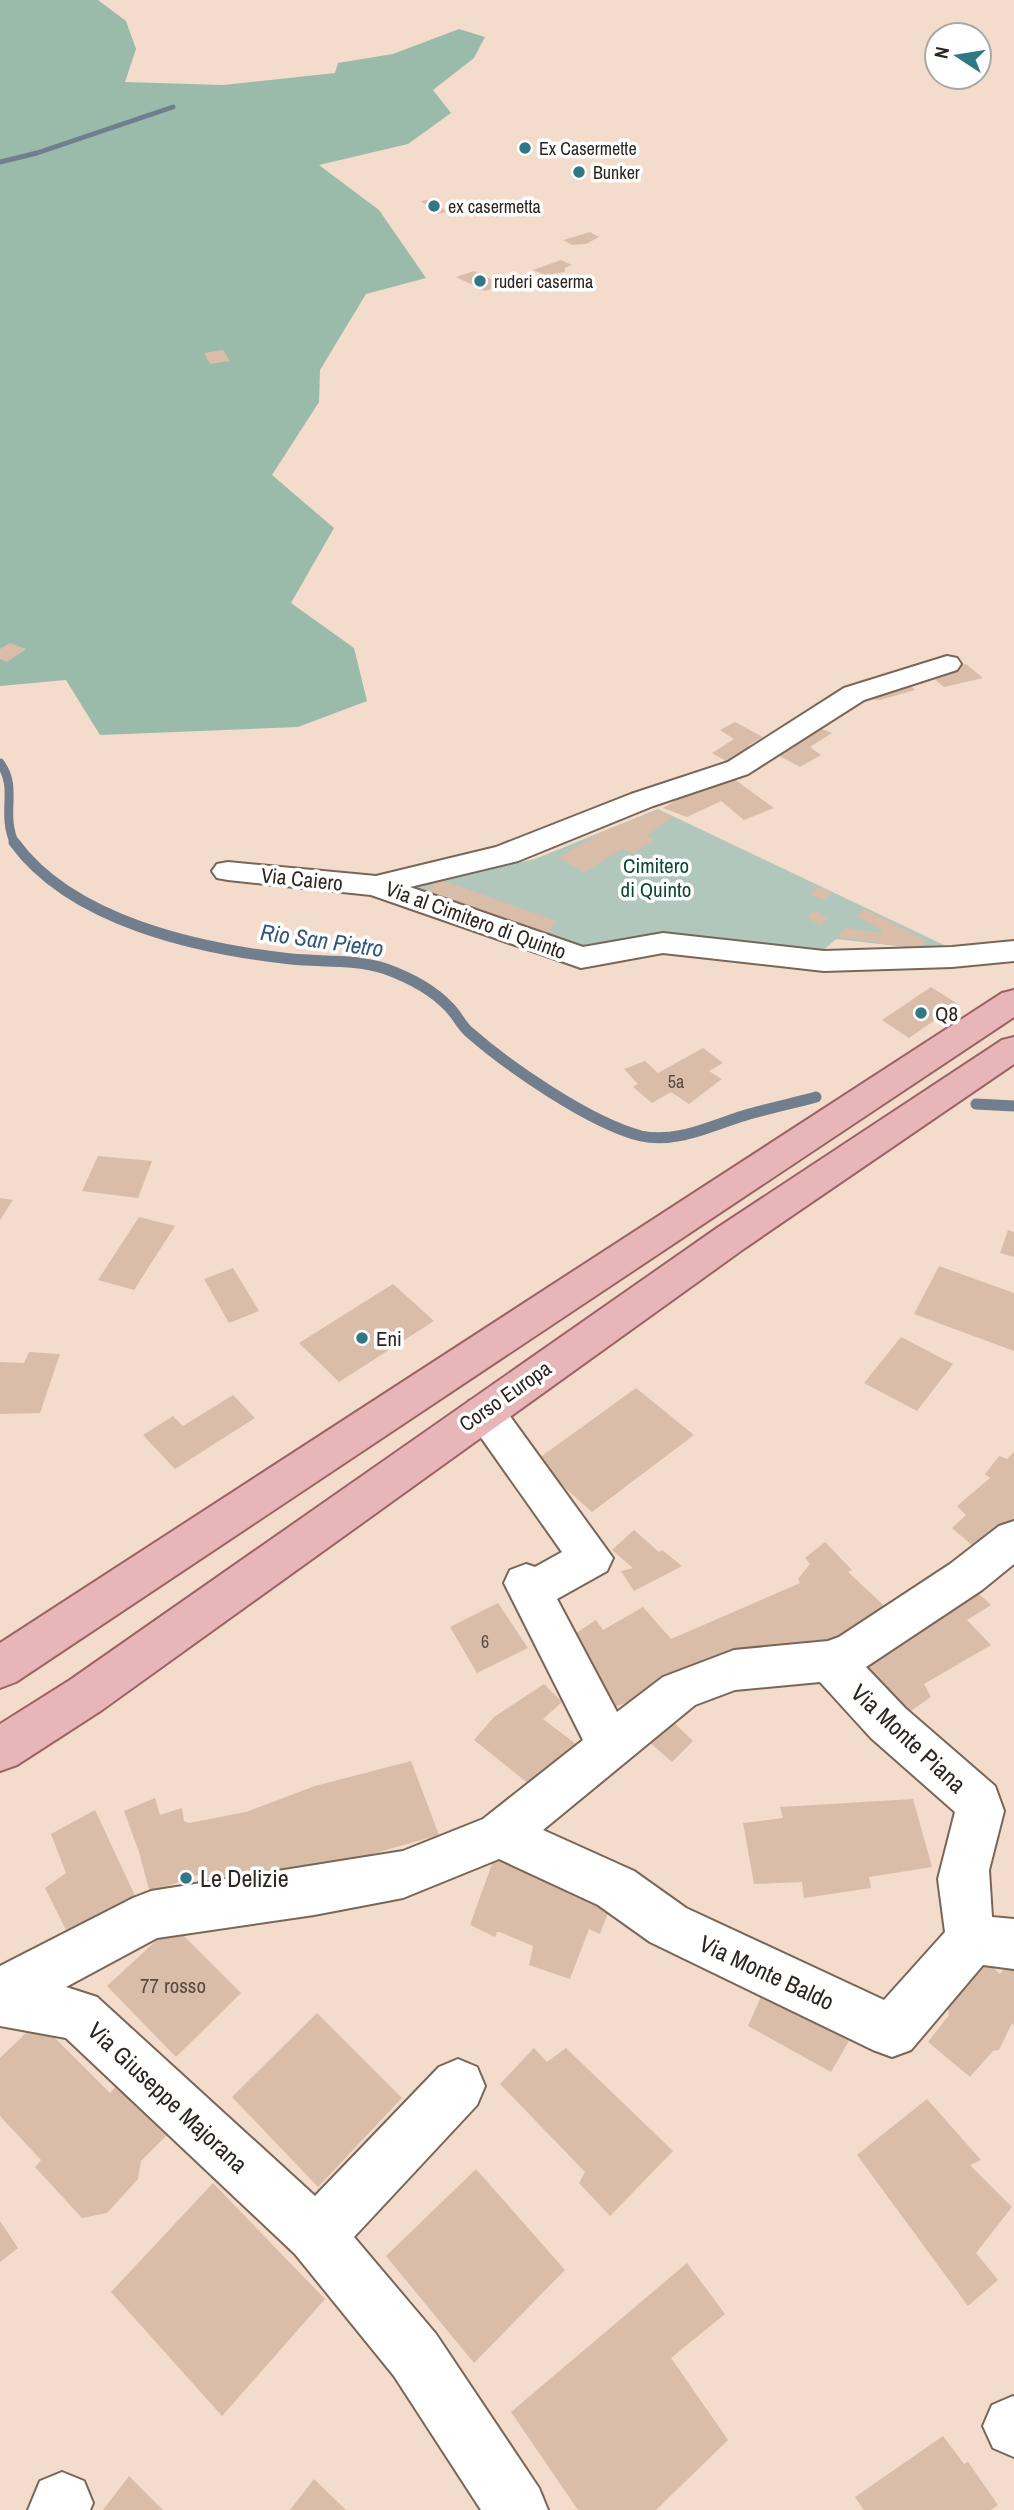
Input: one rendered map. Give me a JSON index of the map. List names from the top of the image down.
{
  "streets": {
    "main road": ["Corso Europa"],
    "street": [
      "Via Caiero",
      "Via al Cimitero di Quinto",
      "Via Monte Piana",
      "Via Monte Baldo",
      "Via Giuseppe Majorana"
    ]
  },
  "crossings": [
    ["Via Caiero", "Via al Cimitero di Quinto"],
    ["Via Monte Piana", "Via Monte Baldo"]
  ],
  "water": ["Rio San Pietro"],
  "parks": ["Cimitero di Quinto"],
  "places": [
    "Ex Casermette",
    "Bunker",
    "ex casermetta",
    "ruderi caserma",
    "Q8",
    "Eni",
    "Le Delizie"
  ],
  "house_numbers": ["5a", "6", "77 rosso"],
  "north": "left"
}
